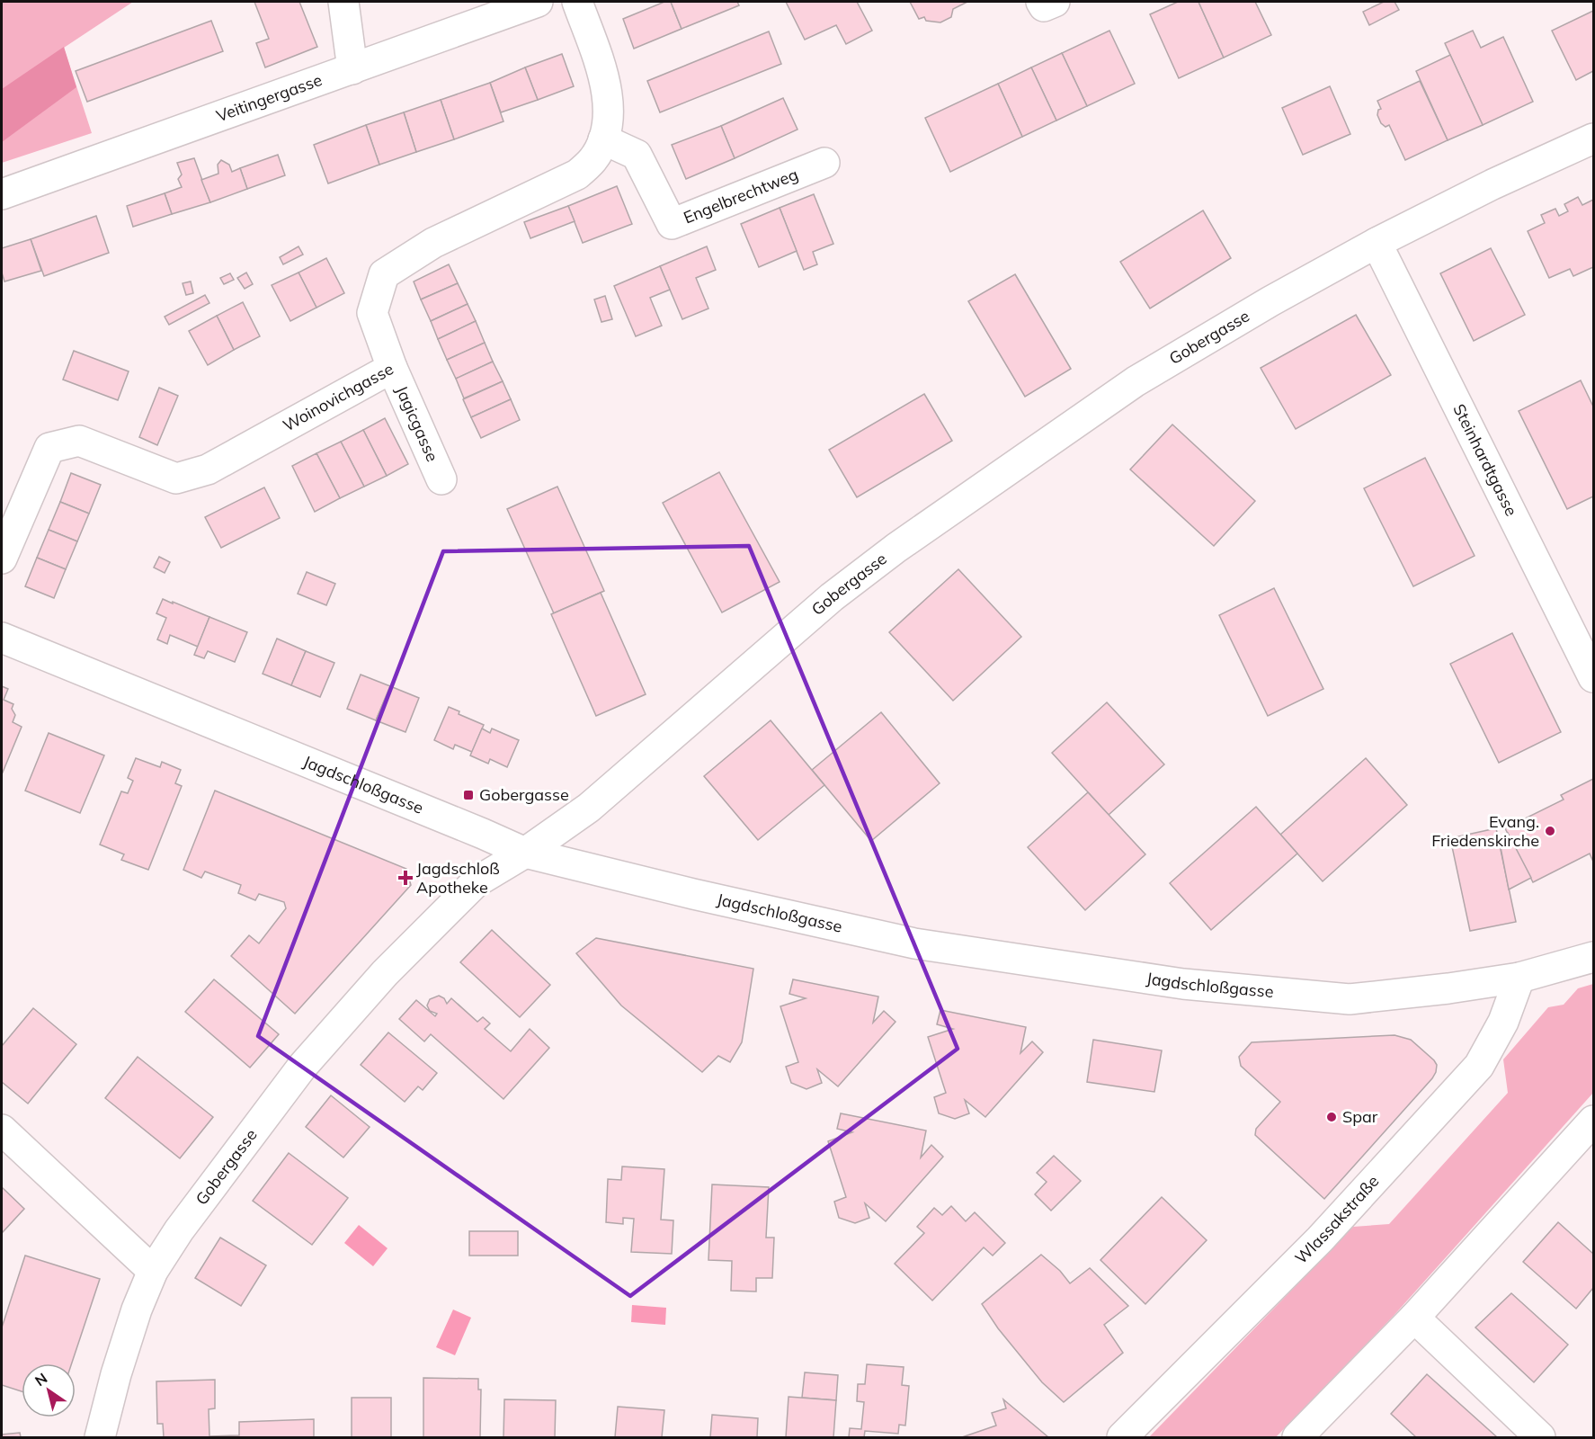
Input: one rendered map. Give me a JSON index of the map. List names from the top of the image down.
{
  "streets": {
    "street": [
      "Veitingergasse",
      "Engelbrechtweg",
      "Gobergasse",
      "Woinovichgasse",
      "Jagicgasse",
      "Steinhardtgasse",
      "Jagdschloßgasse",
      "Wlassakstraße"
    ]
  },
  "crossings": [
    ["Engelbrechtweg", "Woinovichgasse"],
    ["Gobergasse", "Steinhardtgasse"],
    ["Gobergasse", "Jagdschloßgasse"],
    ["Woinovichgasse", "Jagicgasse"],
    ["Jagdschloßgasse", "Wlassakstraße"]
  ],
  "places": {
    "transit": ["Gobergasse"],
    "other": ["Evang. Friedenskirche", "Spar"],
    "health": ["Jagdschloß Apotheke"]
  },
  "north": "top left"
}
